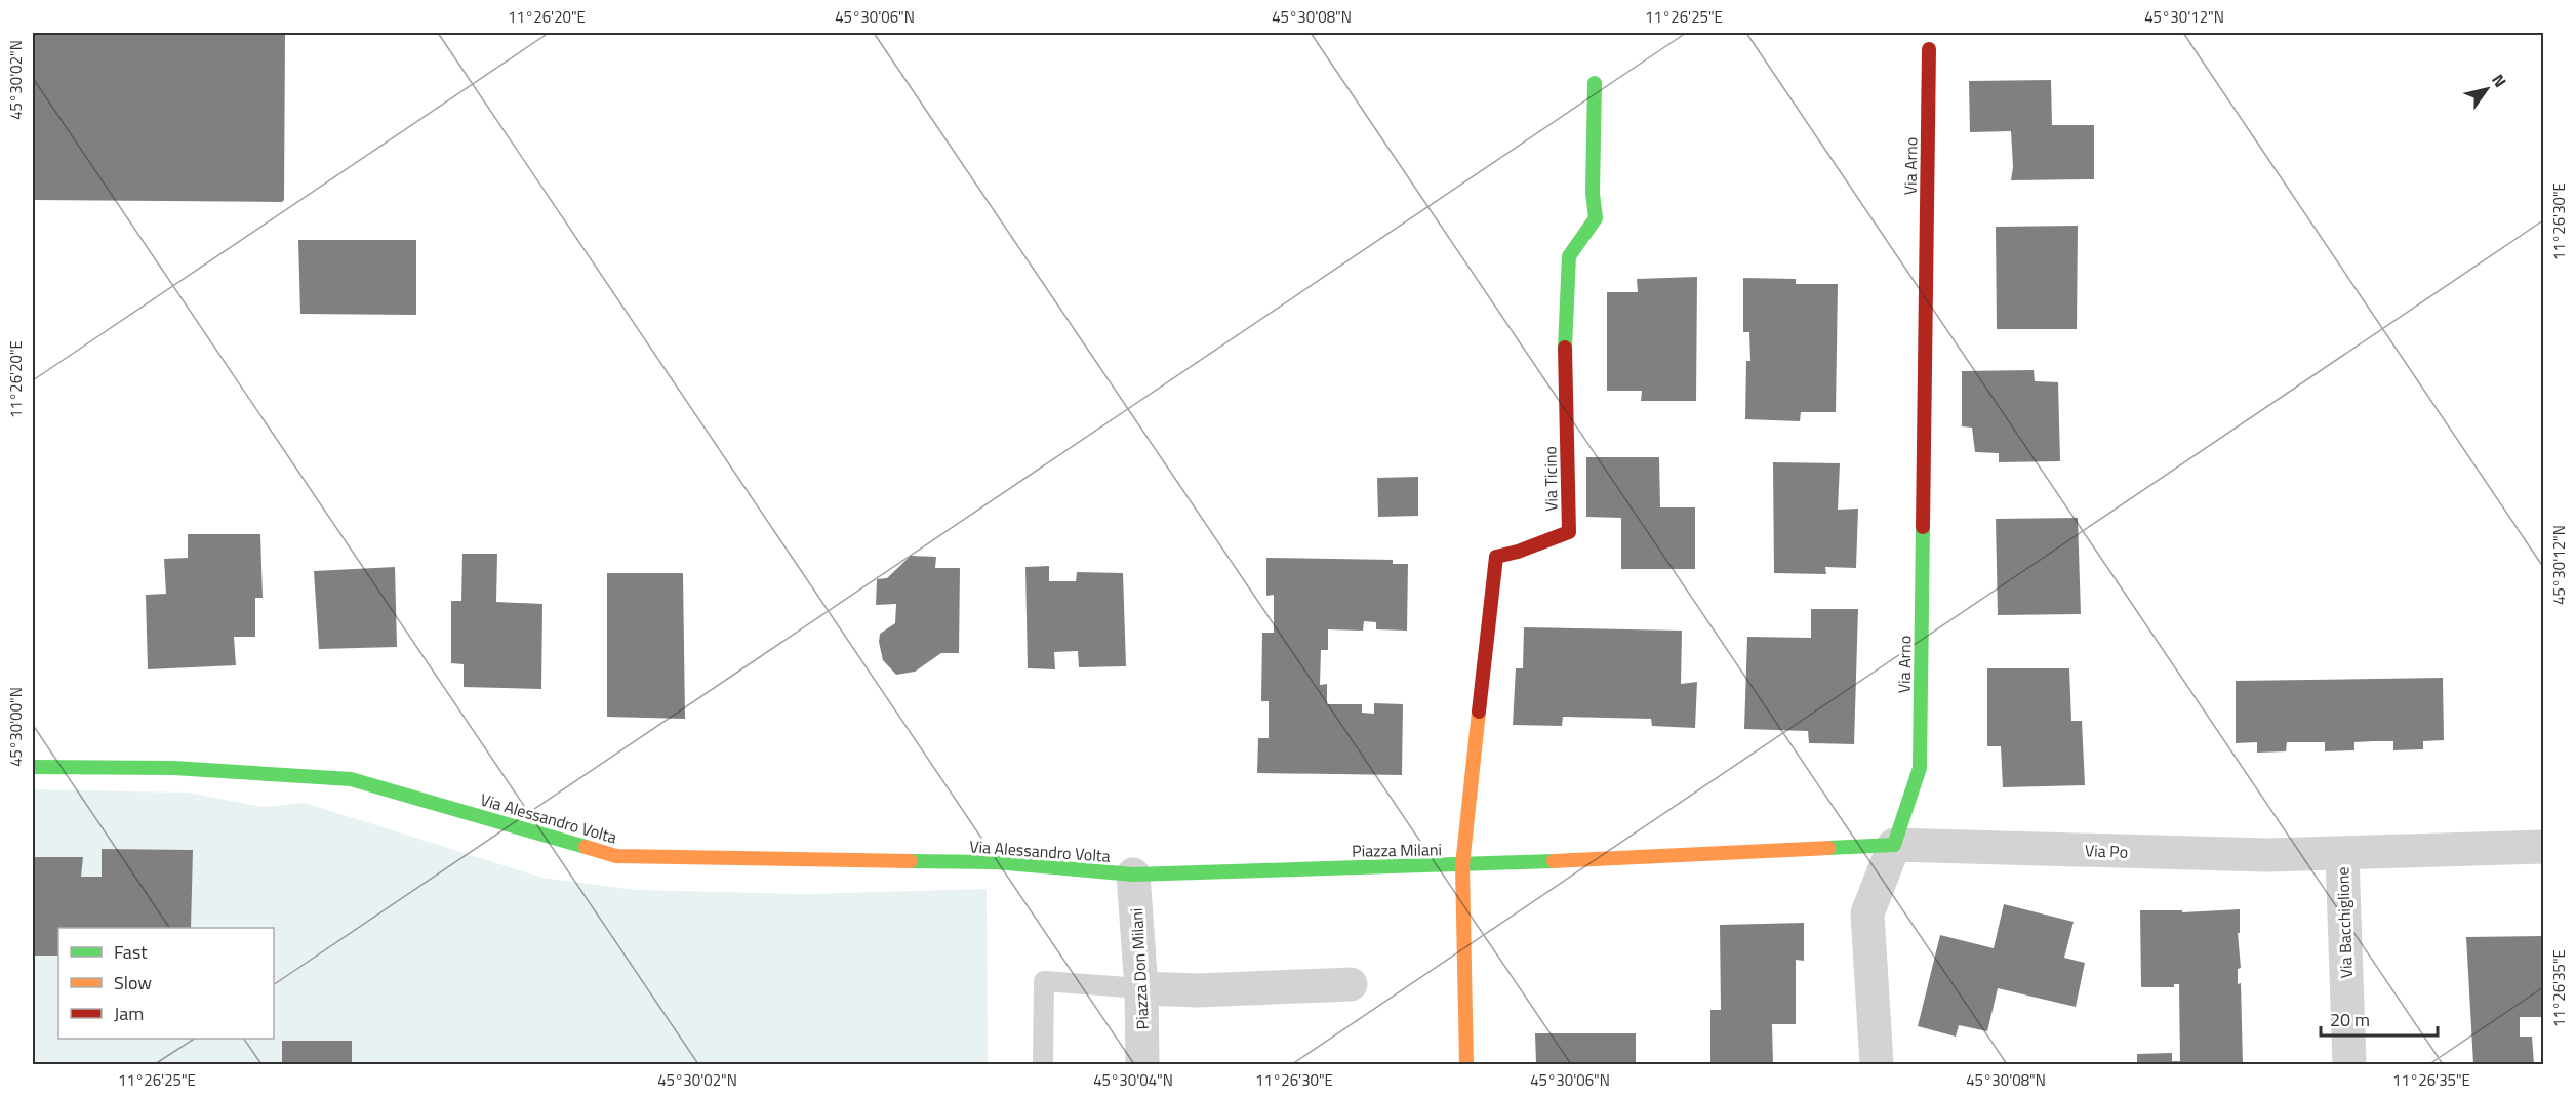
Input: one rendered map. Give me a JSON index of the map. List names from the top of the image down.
{
  "streets": {
    "street": [
      "Via Arno",
      "Via Ticino",
      "Via Alessandro Volta",
      "Piazza Milani",
      "Via Po",
      "Via Bacchiglione",
      "Piazza Don Milani"
    ]
  },
  "crossings": [
    ["Via Arno", "Via Po"],
    ["Via Ticino", "Piazza Milani"],
    ["Via Alessandro Volta", "Piazza Milani"],
    ["Via Alessandro Volta", "Piazza Don Milani"],
    ["Piazza Milani", "Piazza Don Milani"],
    ["Via Po", "Via Bacchiglione"]
  ],
  "legend": ["Fast", "Slow", "Jam"],
  "scale_bar": "20 m",
  "north": "top right",
  "coordinates": [
    "11°26'20\"E",
    "45°30'06\"N",
    "45°30'08\"N",
    "11°26'25\"E",
    "45°30'12\"N",
    "45°30'02\"N",
    "11°26'30\"E",
    "45°30'00\"N",
    "11°26'35\"E",
    "45°30'04\"N"
  ]
}
